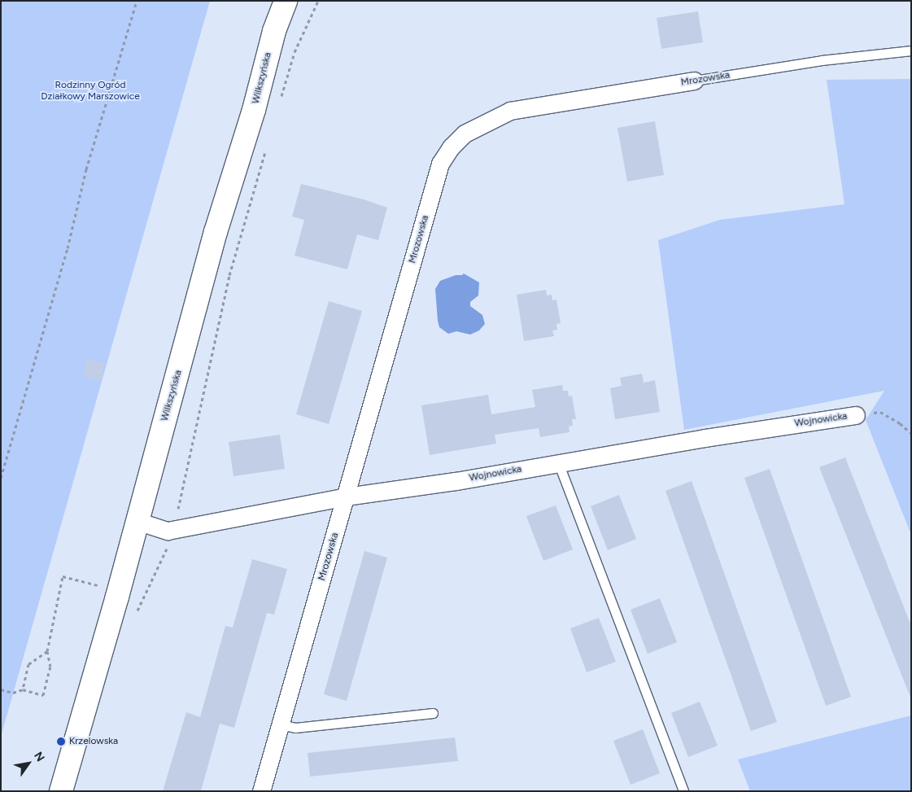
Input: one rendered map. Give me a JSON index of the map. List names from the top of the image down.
{
  "streets": {
    "street": ["Wilkszyńska", "Mrozowska", "Wojnowicka"]
  },
  "crossings": [
    ["Wilkszyńska", "Wojnowicka"],
    ["Mrozowska", "Wojnowicka"]
  ],
  "parks": ["Rodzinny Ogród Działkowy Marszowice"],
  "places": ["Krzelowska"],
  "north": "top right"
}
